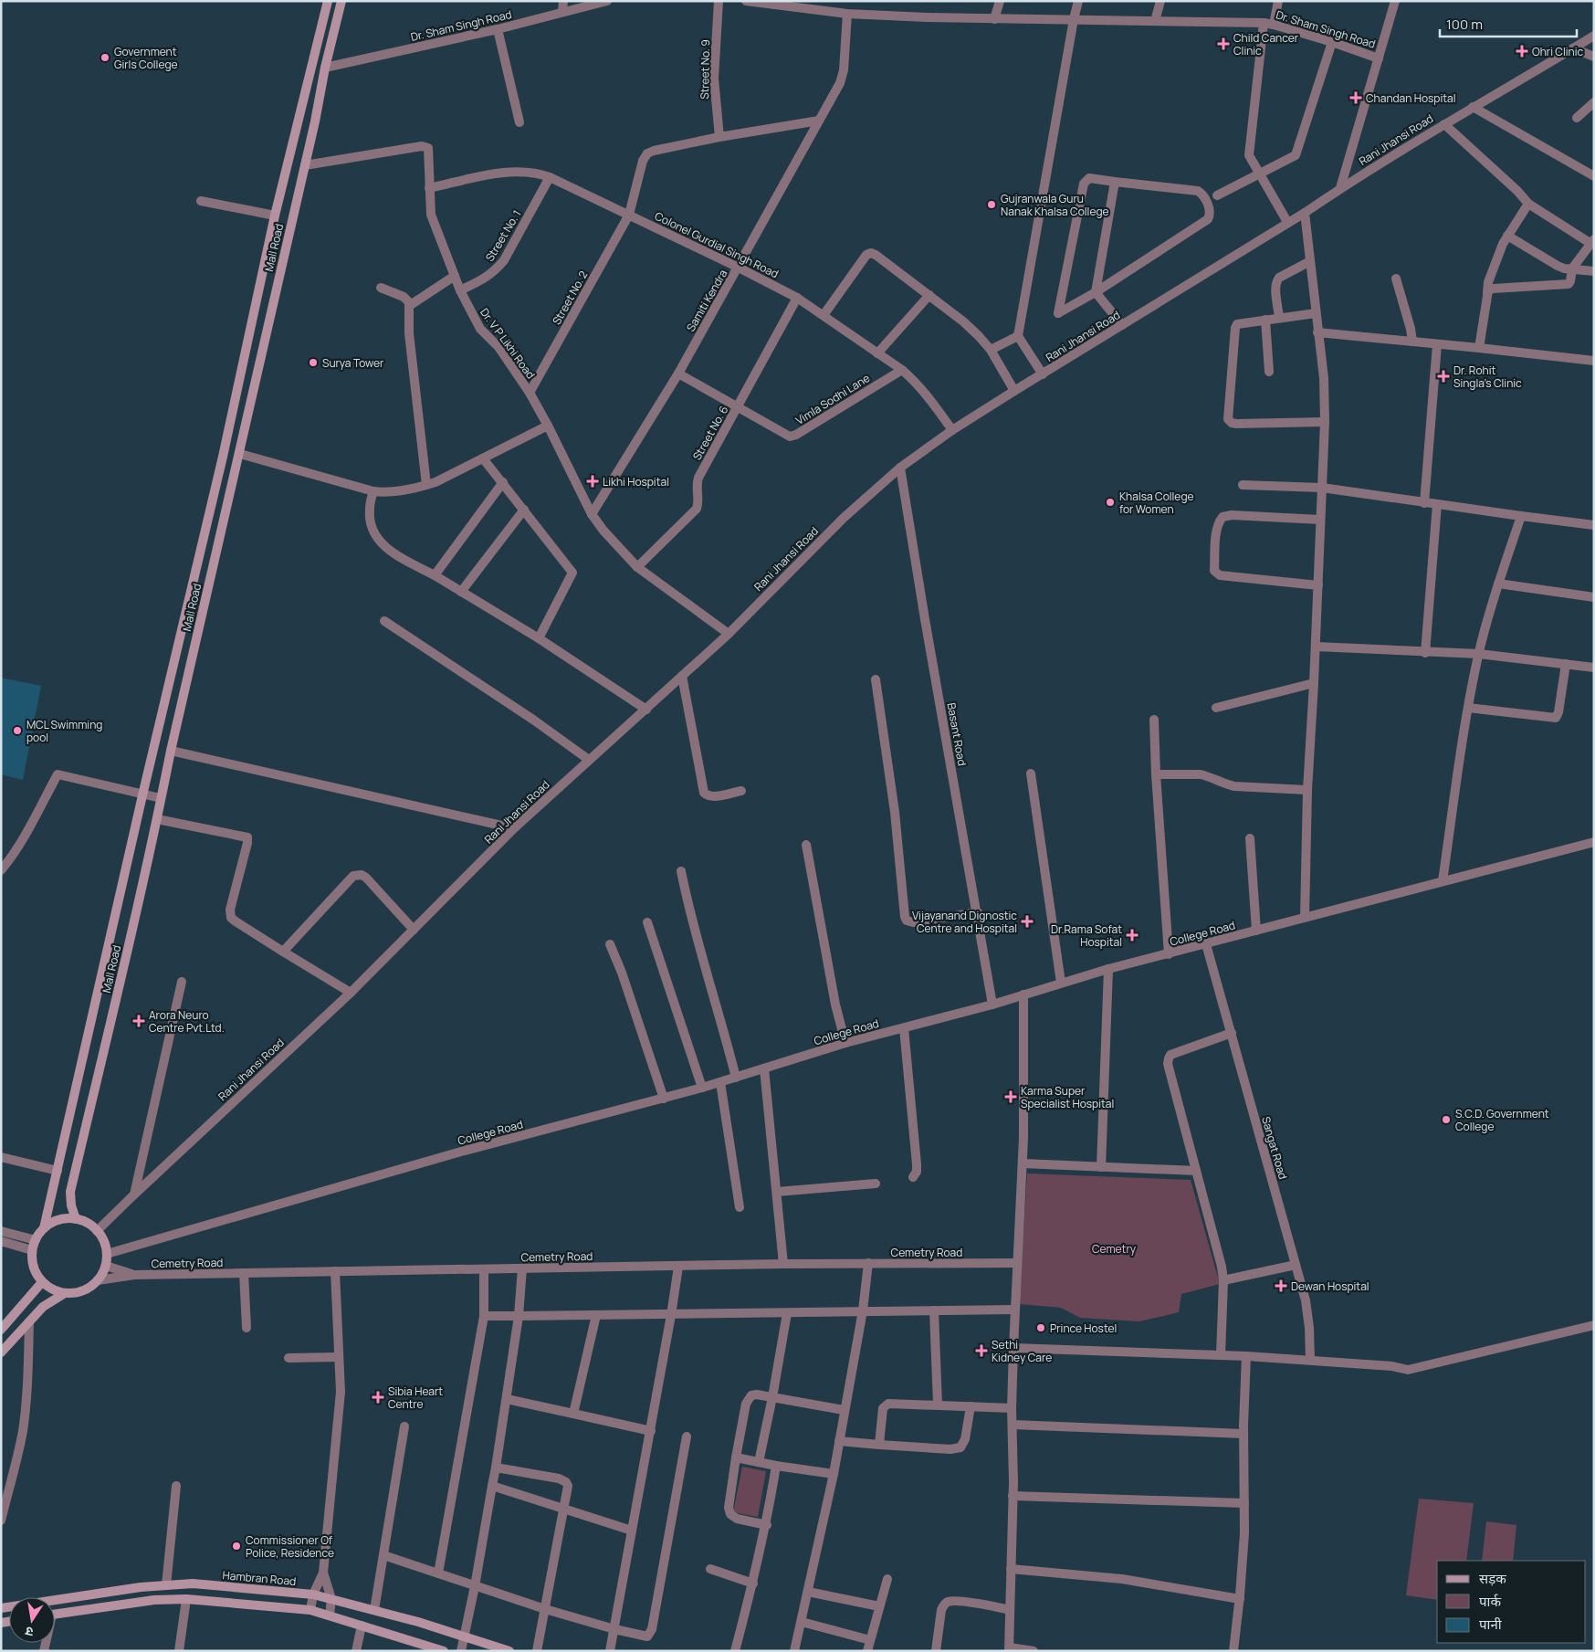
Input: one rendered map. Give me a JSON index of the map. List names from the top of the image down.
{
  "streets": {
    "main road": ["Mall Road", "Hambran Road"],
    "street": [
      "Dr. Sham Singh Road",
      "Street No. 9",
      "Rani Jhansi Road",
      "Street No. 1",
      "Colonel Gurdial Singh Road",
      "Street No. 2",
      "Samiti Kendra",
      "Dr. V P Likhi Road",
      "Vimla Sodhi Lane",
      "Street No. 6",
      "Basant Road",
      "College Road",
      "Sangat Road",
      "Cemetry Road"
    ]
  },
  "crossings": [
    ["Dr. Sham Singh Road", "Mall Road"],
    ["Dr. Sham Singh Road", "Samiti Kendra"],
    ["Street No. 9", "Street No. 2"],
    ["Rani Jhansi Road", "Colonel Gurdial Singh Road"],
    ["Rani Jhansi Road", "Mall Road"],
    ["Rani Jhansi Road", "Dr. V P Likhi Road"],
    ["Rani Jhansi Road", "Basant Road"],
    ["Rani Jhansi Road", "College Road"],
    ["Rani Jhansi Road", "Cemetry Road"],
    ["Street No. 1", "Colonel Gurdial Singh Road"],
    ["Street No. 1", "Dr. V P Likhi Road"],
    ["Colonel Gurdial Singh Road", "Street No. 2"],
    ["Colonel Gurdial Singh Road", "Samiti Kendra"],
    ["Colonel Gurdial Singh Road", "Dr. V P Likhi Road"],
    ["Colonel Gurdial Singh Road", "Vimla Sodhi Lane"],
    ["Colonel Gurdial Singh Road", "Street No. 6"],
    ["Mall Road", "Dr. V P Likhi Road"],
    ["Mall Road", "College Road"],
    ["Mall Road", "Cemetry Road"],
    ["Street No. 2", "Dr. V P Likhi Road"],
    ["Samiti Kendra", "Dr. V P Likhi Road"],
    ["Samiti Kendra", "Vimla Sodhi Lane"],
    ["Dr. V P Likhi Road", "Street No. 6"],
    ["Vimla Sodhi Lane", "Street No. 6"],
    ["Basant Road", "College Road"],
    ["College Road", "Sangat Road"],
    ["College Road", "Cemetry Road"]
  ],
  "parks": ["Cemetry"],
  "places": {
    "health": [
      "Child Cancer Clinic",
      "Ohri Clinic",
      "Chandan Hospital",
      "Dr. Rohit Singla's Clinic",
      "Likhi Hospital",
      "Vijayanand Dignostic Centre and Hospital",
      "Dr.Rama Sofat Hospital",
      "Arora Neuro Centre Pvt.Ltd.",
      "Karma Super Specialist Hospital",
      "Dewan Hospital",
      "Sethi Kidney Care",
      "Sibia Heart Centre"
    ],
    "other": [
      "Government Girls College",
      "Gujranwala Guru Nanak Khalsa College",
      "Surya Tower",
      "Khalsa College for Women",
      "MCL Swimming pool",
      "S.C.D. Government College",
      "Prince Hostel",
      "Commissioner Of Police, Residence"
    ]
  },
  "legend": ["सड़क", "पार्क", "पानी"],
  "scale_bar": "100 m",
  "north": "bottom"
}
